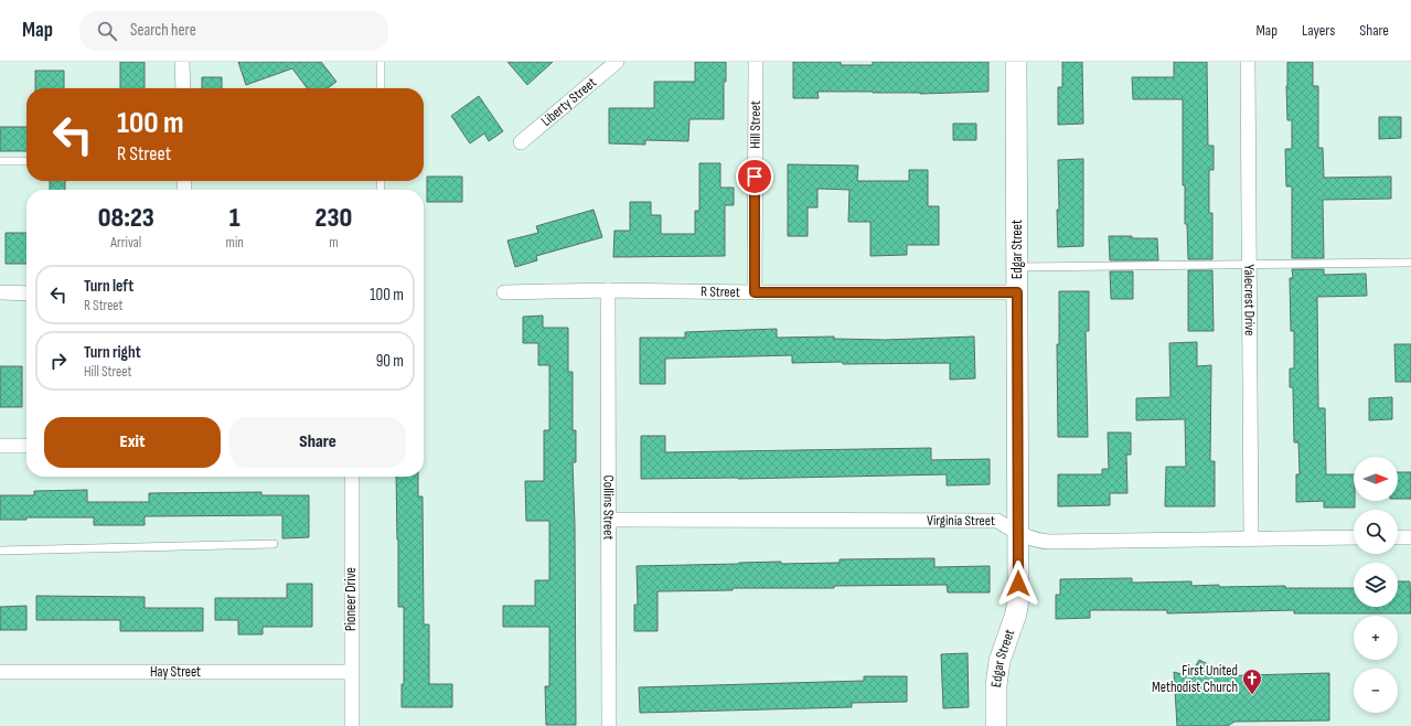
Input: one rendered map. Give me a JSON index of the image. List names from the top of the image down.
{
  "streets": {
    "street": [
      "Liberty Street",
      "Hill Street",
      "Edgar Street",
      "R Street",
      "Yalecrest Drive",
      "Collins Street",
      "Virginia Street",
      "Pioneer Drive",
      "Hay Street"
    ]
  },
  "crossings": [
    ["Hill Street", "R Street"],
    ["Edgar Street", "R Street"],
    ["Edgar Street", "Virginia Street"],
    ["R Street", "Collins Street"],
    ["Yalecrest Drive", "Virginia Street"],
    ["Collins Street", "Virginia Street"],
    ["Pioneer Drive", "Hay Street"]
  ],
  "places": {
    "church": ["First United Methodist Church"]
  },
  "north": "right",
  "page": {
    "header": "Map",
    "search": "Search here",
    "nav": ["Map", "Layers", "Share"],
    "turn": ["100 m", "R Street"],
    "eta": [
      "08:23",
      "Arrival",
      "1",
      "min",
      "230",
      "m"
    ],
    "list": [
      {
        "name": "Turn left",
        "note": "R Street",
        "value": "100 m"
      },
      {
        "name": "Turn right",
        "note": "Hill Street",
        "value": "90 m"
      }
    ],
    "buttons": ["Exit", "Share"],
    "map_buttons": ["+", "−"]
  }
}
